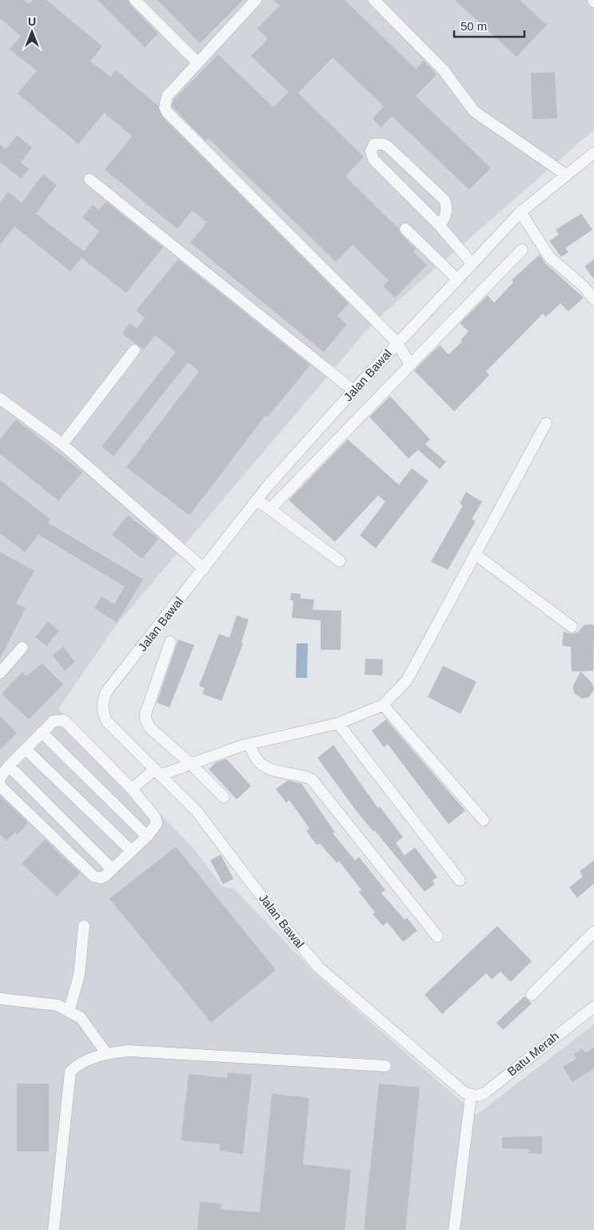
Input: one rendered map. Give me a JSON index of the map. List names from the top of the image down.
{
  "streets": {
    "street": ["Jalan Bawal", "Batu Merah"]
  },
  "crossings": [
    ["Jalan Bawal", "Batu Merah"]
  ],
  "scale_bar": "50 m",
  "north": "top"
}
